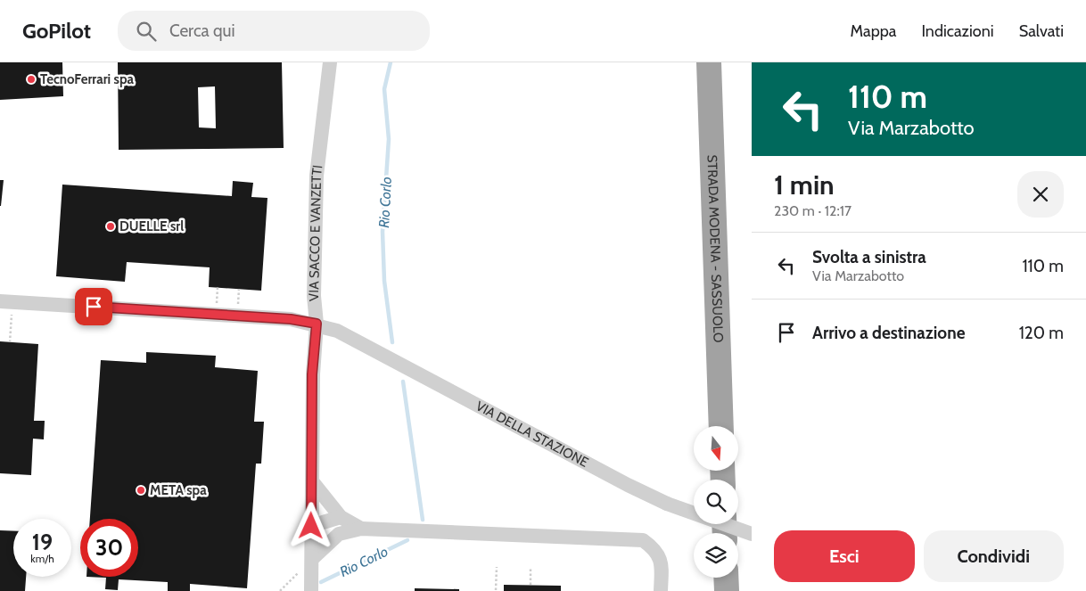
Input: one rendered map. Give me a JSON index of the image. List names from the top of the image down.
{
  "streets": {
    "highway": ["STRADA MODENA - SASSUOLO"],
    "street": ["VIA SACCO E VANZETTI", "VIA DELLA STAZIONE"]
  },
  "crossings": [
    ["VIA SACCO E VANZETTI", "VIA DELLA STAZIONE"]
  ],
  "water": ["Rio Corlo"],
  "places": ["TecnoFerrari spa", "DUELLE srl", "META spa"],
  "north": "bottom",
  "page": {
    "header": "GoPilot",
    "search": "Cerca qui",
    "nav": ["Mappa", "Indicazioni", "Salvati"],
    "turn": ["110 m", "Via Marzabotto"],
    "heading": ["1 min", "230 m · 12:17"],
    "list": [
      {
        "name": "Svolta a sinistra",
        "note": "Via Marzabotto",
        "value": "110 m"
      },
      {
        "name": "Arrivo a destinazione",
        "value": "120 m"
      }
    ],
    "speed": "19 km/h",
    "limit": "30",
    "buttons": ["Esci", "Condividi"]
  }
}
